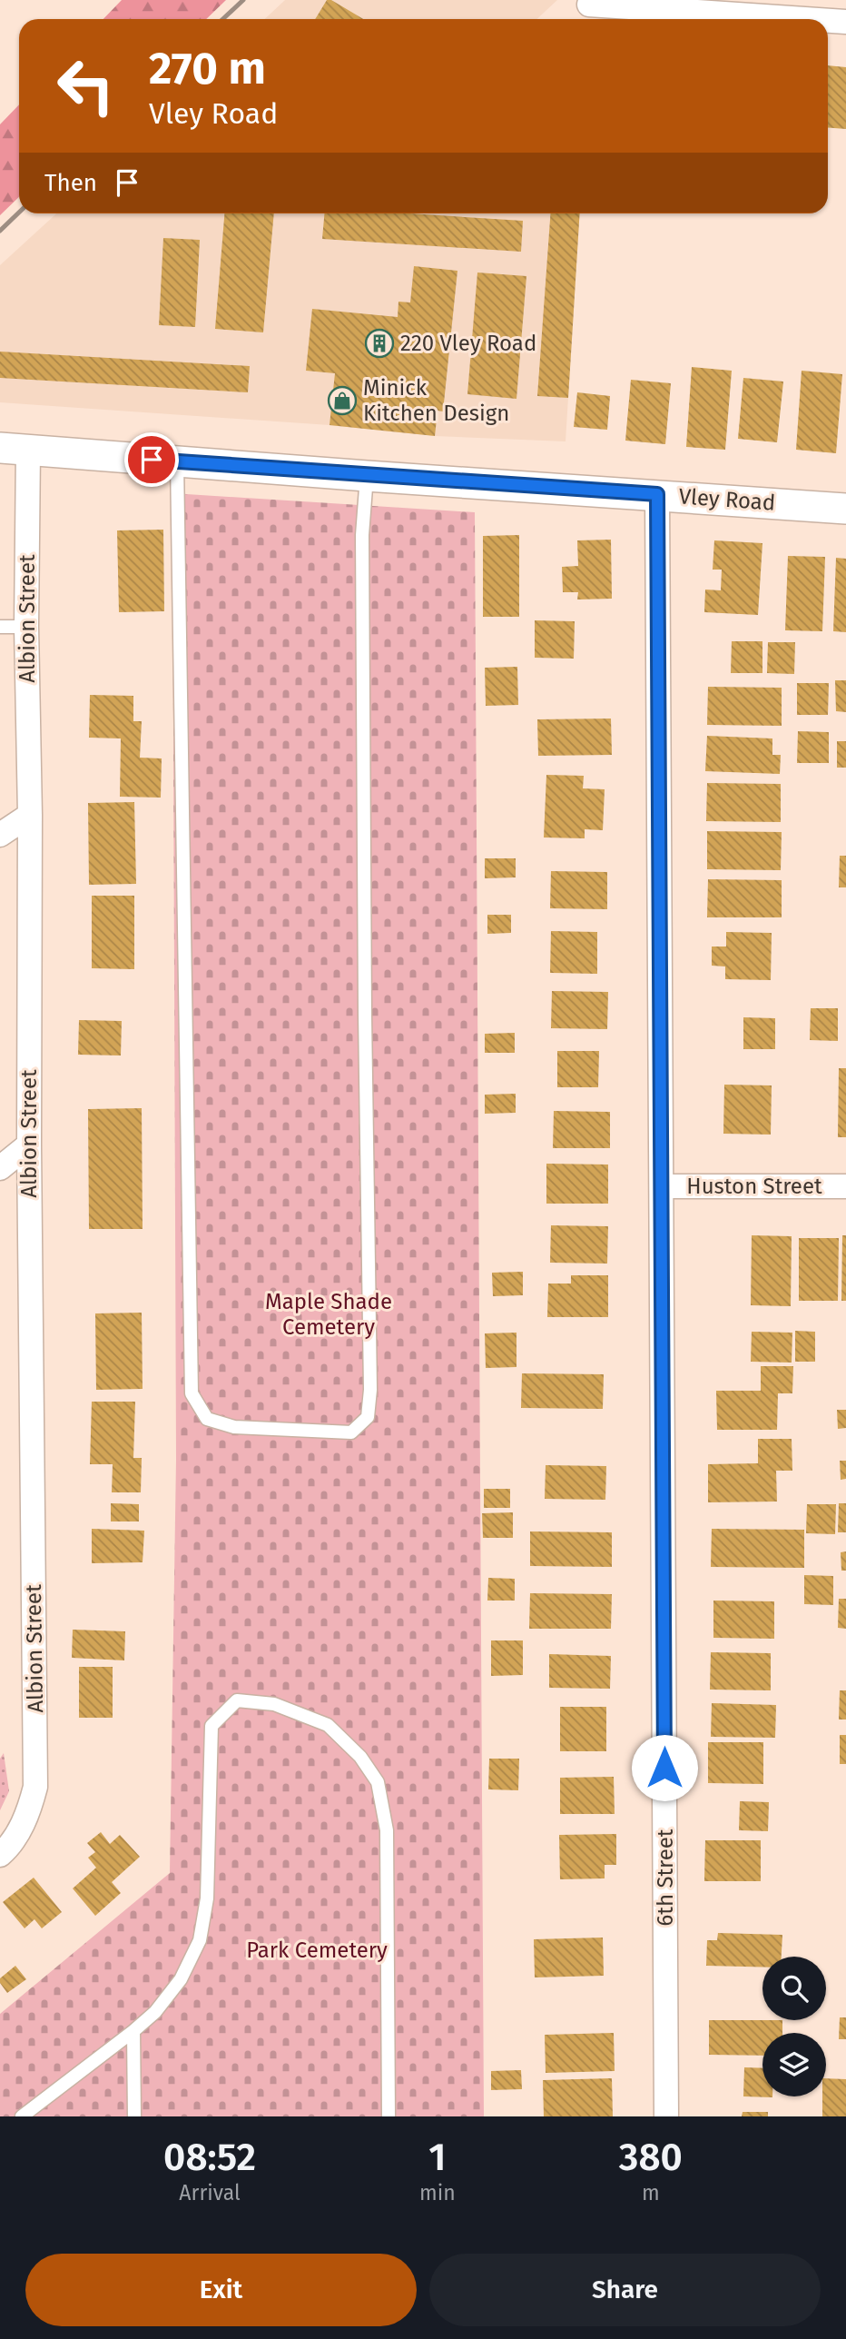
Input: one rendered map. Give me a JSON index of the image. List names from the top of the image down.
{
  "streets": {
    "street": [
      "Vley Road",
      "Albion Street",
      "Huston Street",
      "6th Street"
    ]
  },
  "crossings": [
    ["Vley Road", "Albion Street"],
    ["Vley Road", "6th Street"],
    ["Huston Street", "6th Street"]
  ],
  "parks": ["Maple Shade Cemetery", "Park Cemetery"],
  "places": {
    "building": ["220 Vley Road"],
    "shop": ["Minick Kitchen Design"]
  },
  "page": {
    "turn": ["270 m", "Vley Road"],
    "then": "Then",
    "eta": [
      "08:52",
      "Arrival",
      "1",
      "min",
      "380",
      "m"
    ],
    "buttons": ["Exit", "Share"]
  }
}
